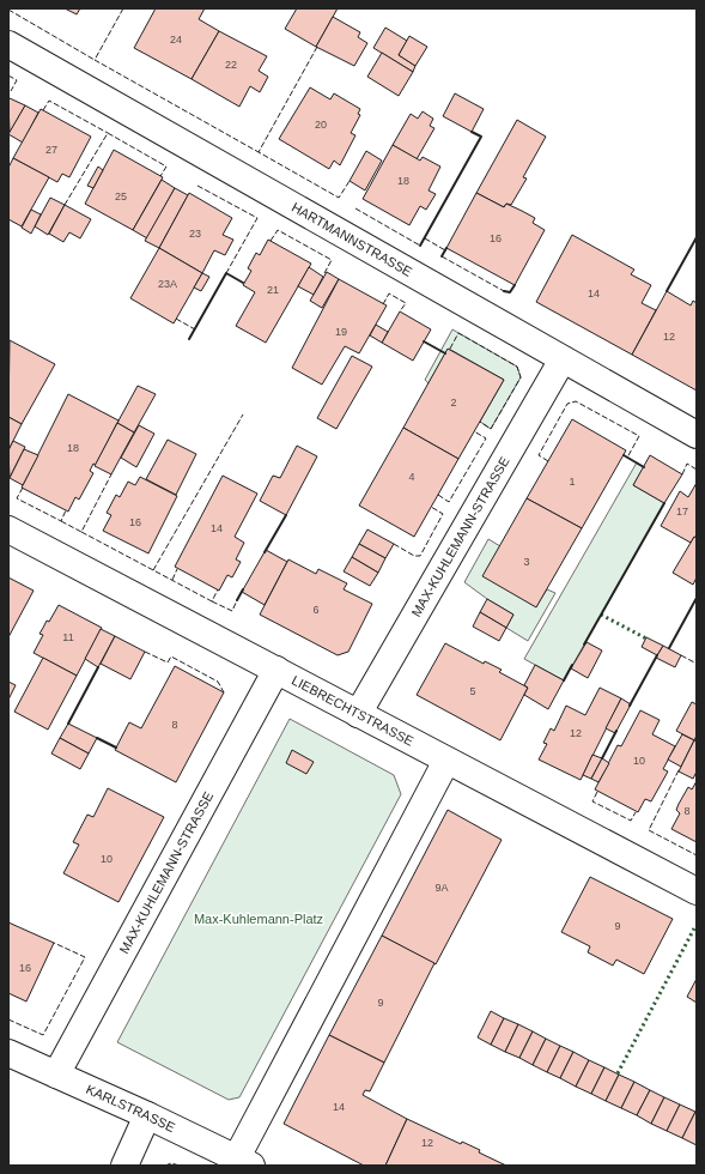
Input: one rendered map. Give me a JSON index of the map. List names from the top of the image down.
{
  "streets": {
    "street": [
      "HARTMANNSTRASSE",
      "MAX-KUHLEMANN-STRASSE",
      "LIEBRECHTSTRASSE",
      "KARLSTRASSE"
    ]
  },
  "crossings": [
    ["HARTMANNSTRASSE", "MAX-KUHLEMANN-STRASSE"],
    ["MAX-KUHLEMANN-STRASSE", "LIEBRECHTSTRASSE"],
    ["MAX-KUHLEMANN-STRASSE", "KARLSTRASSE"]
  ],
  "parks": ["Max-Kuhlemann-Platz"],
  "house_numbers": [
    "24",
    "22",
    "20",
    "27",
    "18",
    "25",
    "23",
    "16",
    "23A",
    "21",
    "14",
    "19",
    "12",
    "2",
    "18",
    "4",
    "1",
    "17",
    "16",
    "14",
    "3",
    "6",
    "11",
    "5",
    "8",
    "12",
    "10",
    "8",
    "10",
    "9A",
    "9",
    "16",
    "9",
    "14",
    "12"
  ]
}
